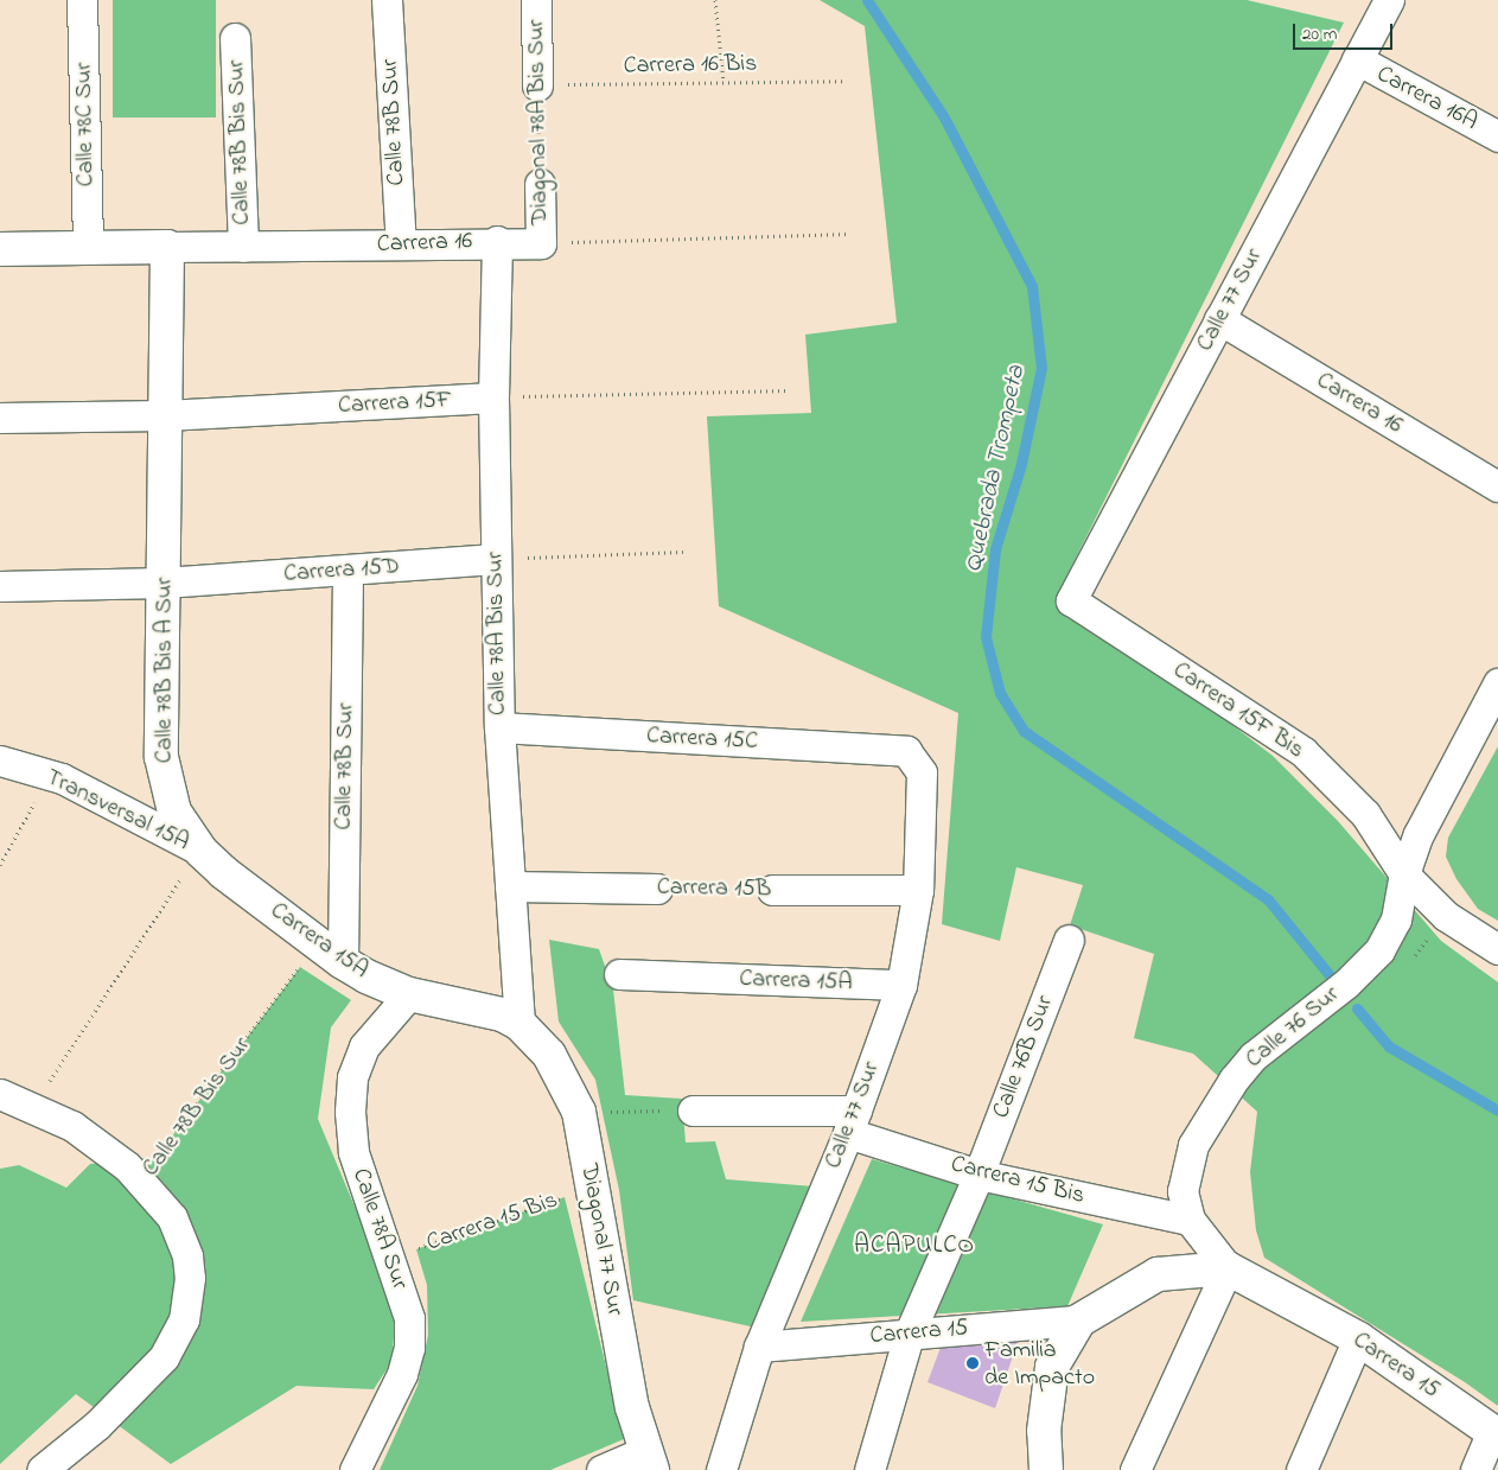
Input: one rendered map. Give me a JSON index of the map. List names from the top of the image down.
{
  "streets": {
    "street": [
      "Carrera 16A",
      "Calle 78B Sur",
      "Diagonal 78A Bis Sur",
      "Calle 78C Sur",
      "Calle 78B Bis Sur",
      "Carrera 16",
      "Calle 77 Sur",
      "Carrera 15F",
      "Carrera 15D",
      "Calle 78A Bis Sur",
      "Calle 78B Bis A Sur",
      "Carrera 15F Bis",
      "Carrera 15C",
      "Transversal 15A",
      "Carrera 15B",
      "Carrera 15A",
      "Calle 76 Sur",
      "Calle 76B Sur",
      "Carrera 15 Bis",
      "Calle 78A Sur",
      "Diagonal 77 Sur",
      "Carrera 15"
    ],
    "path": ["Carrera 16 Bis"]
  },
  "crossings": [
    ["Carrera 16 Bis", "Diagonal 78A Bis Sur"],
    ["Carrera 16A", "Calle 77 Sur"],
    ["Calle 78B Sur", "Carrera 16"],
    ["Calle 78B Sur", "Carrera 15D"],
    ["Calle 78B Sur", "Carrera 15A"],
    ["Diagonal 78A Bis Sur", "Carrera 16"],
    ["Calle 78C Sur", "Carrera 16"],
    ["Calle 78B Bis Sur", "Carrera 16"],
    ["Calle 78B Bis Sur", "Carrera 15A"],
    ["Carrera 16", "Calle 77 Sur"],
    ["Carrera 16", "Calle 78A Bis Sur"],
    ["Carrera 16", "Calle 78B Bis A Sur"],
    ["Calle 77 Sur", "Carrera 15F Bis"],
    ["Calle 77 Sur", "Carrera 15C"],
    ["Calle 77 Sur", "Carrera 15B"],
    ["Calle 77 Sur", "Carrera 15A"],
    ["Calle 77 Sur", "Carrera 15 Bis"],
    ["Calle 77 Sur", "Carrera 15"],
    ["Carrera 15F", "Calle 78A Bis Sur"],
    ["Carrera 15F", "Calle 78B Bis A Sur"],
    ["Carrera 15D", "Calle 78A Bis Sur"],
    ["Carrera 15D", "Calle 78B Bis A Sur"],
    ["Calle 78A Bis Sur", "Carrera 15C"],
    ["Calle 78A Bis Sur", "Carrera 15B"],
    ["Calle 78A Bis Sur", "Carrera 15A"],
    ["Calle 78A Bis Sur", "Diagonal 77 Sur"],
    ["Calle 78B Bis A Sur", "Transversal 15A"],
    ["Calle 78B Bis A Sur", "Carrera 15A"],
    ["Carrera 15F Bis", "Calle 76 Sur"],
    ["Transversal 15A", "Carrera 15A"],
    ["Carrera 15A", "Calle 78A Sur"],
    ["Carrera 15A", "Diagonal 77 Sur"],
    ["Calle 76 Sur", "Carrera 15 Bis"],
    ["Calle 76 Sur", "Carrera 15"],
    ["Calle 76B Sur", "Carrera 15 Bis"],
    ["Calle 76B Sur", "Carrera 15"],
    ["Carrera 15 Bis", "Calle 78A Sur"],
    ["Carrera 15 Bis", "Diagonal 77 Sur"]
  ],
  "districts": ["ACAPULCO"],
  "water": ["Quebrada Trompeta"],
  "places": ["Familia de Impacto"],
  "scale_bar": "20 m"
}
